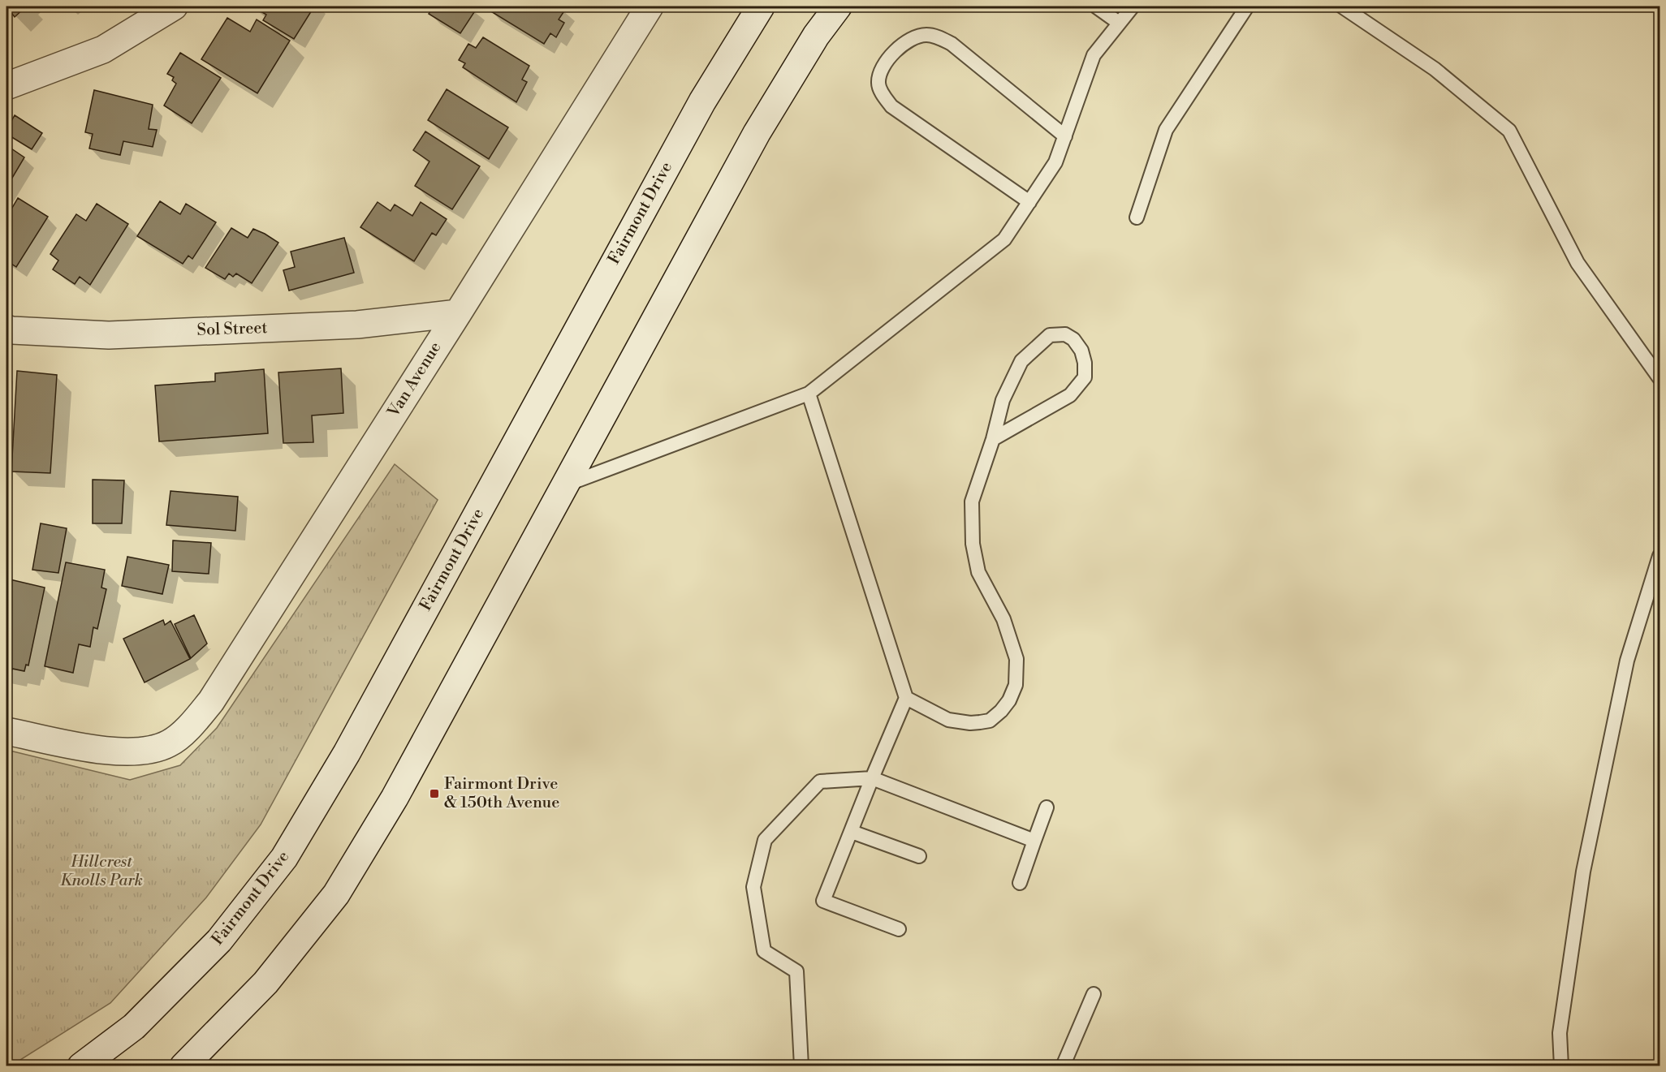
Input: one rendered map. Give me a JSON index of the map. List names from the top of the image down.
{
  "streets": {
    "main road": ["Fairmont Drive", "Sol Street", "Van Avenue"]
  },
  "crossings": [
    ["Sol Street", "Van Avenue"]
  ],
  "parks": ["Hillcrest Knolls Park"],
  "places": {
    "transit": ["Fairmont Drive & 150th Avenue"]
  }
}
